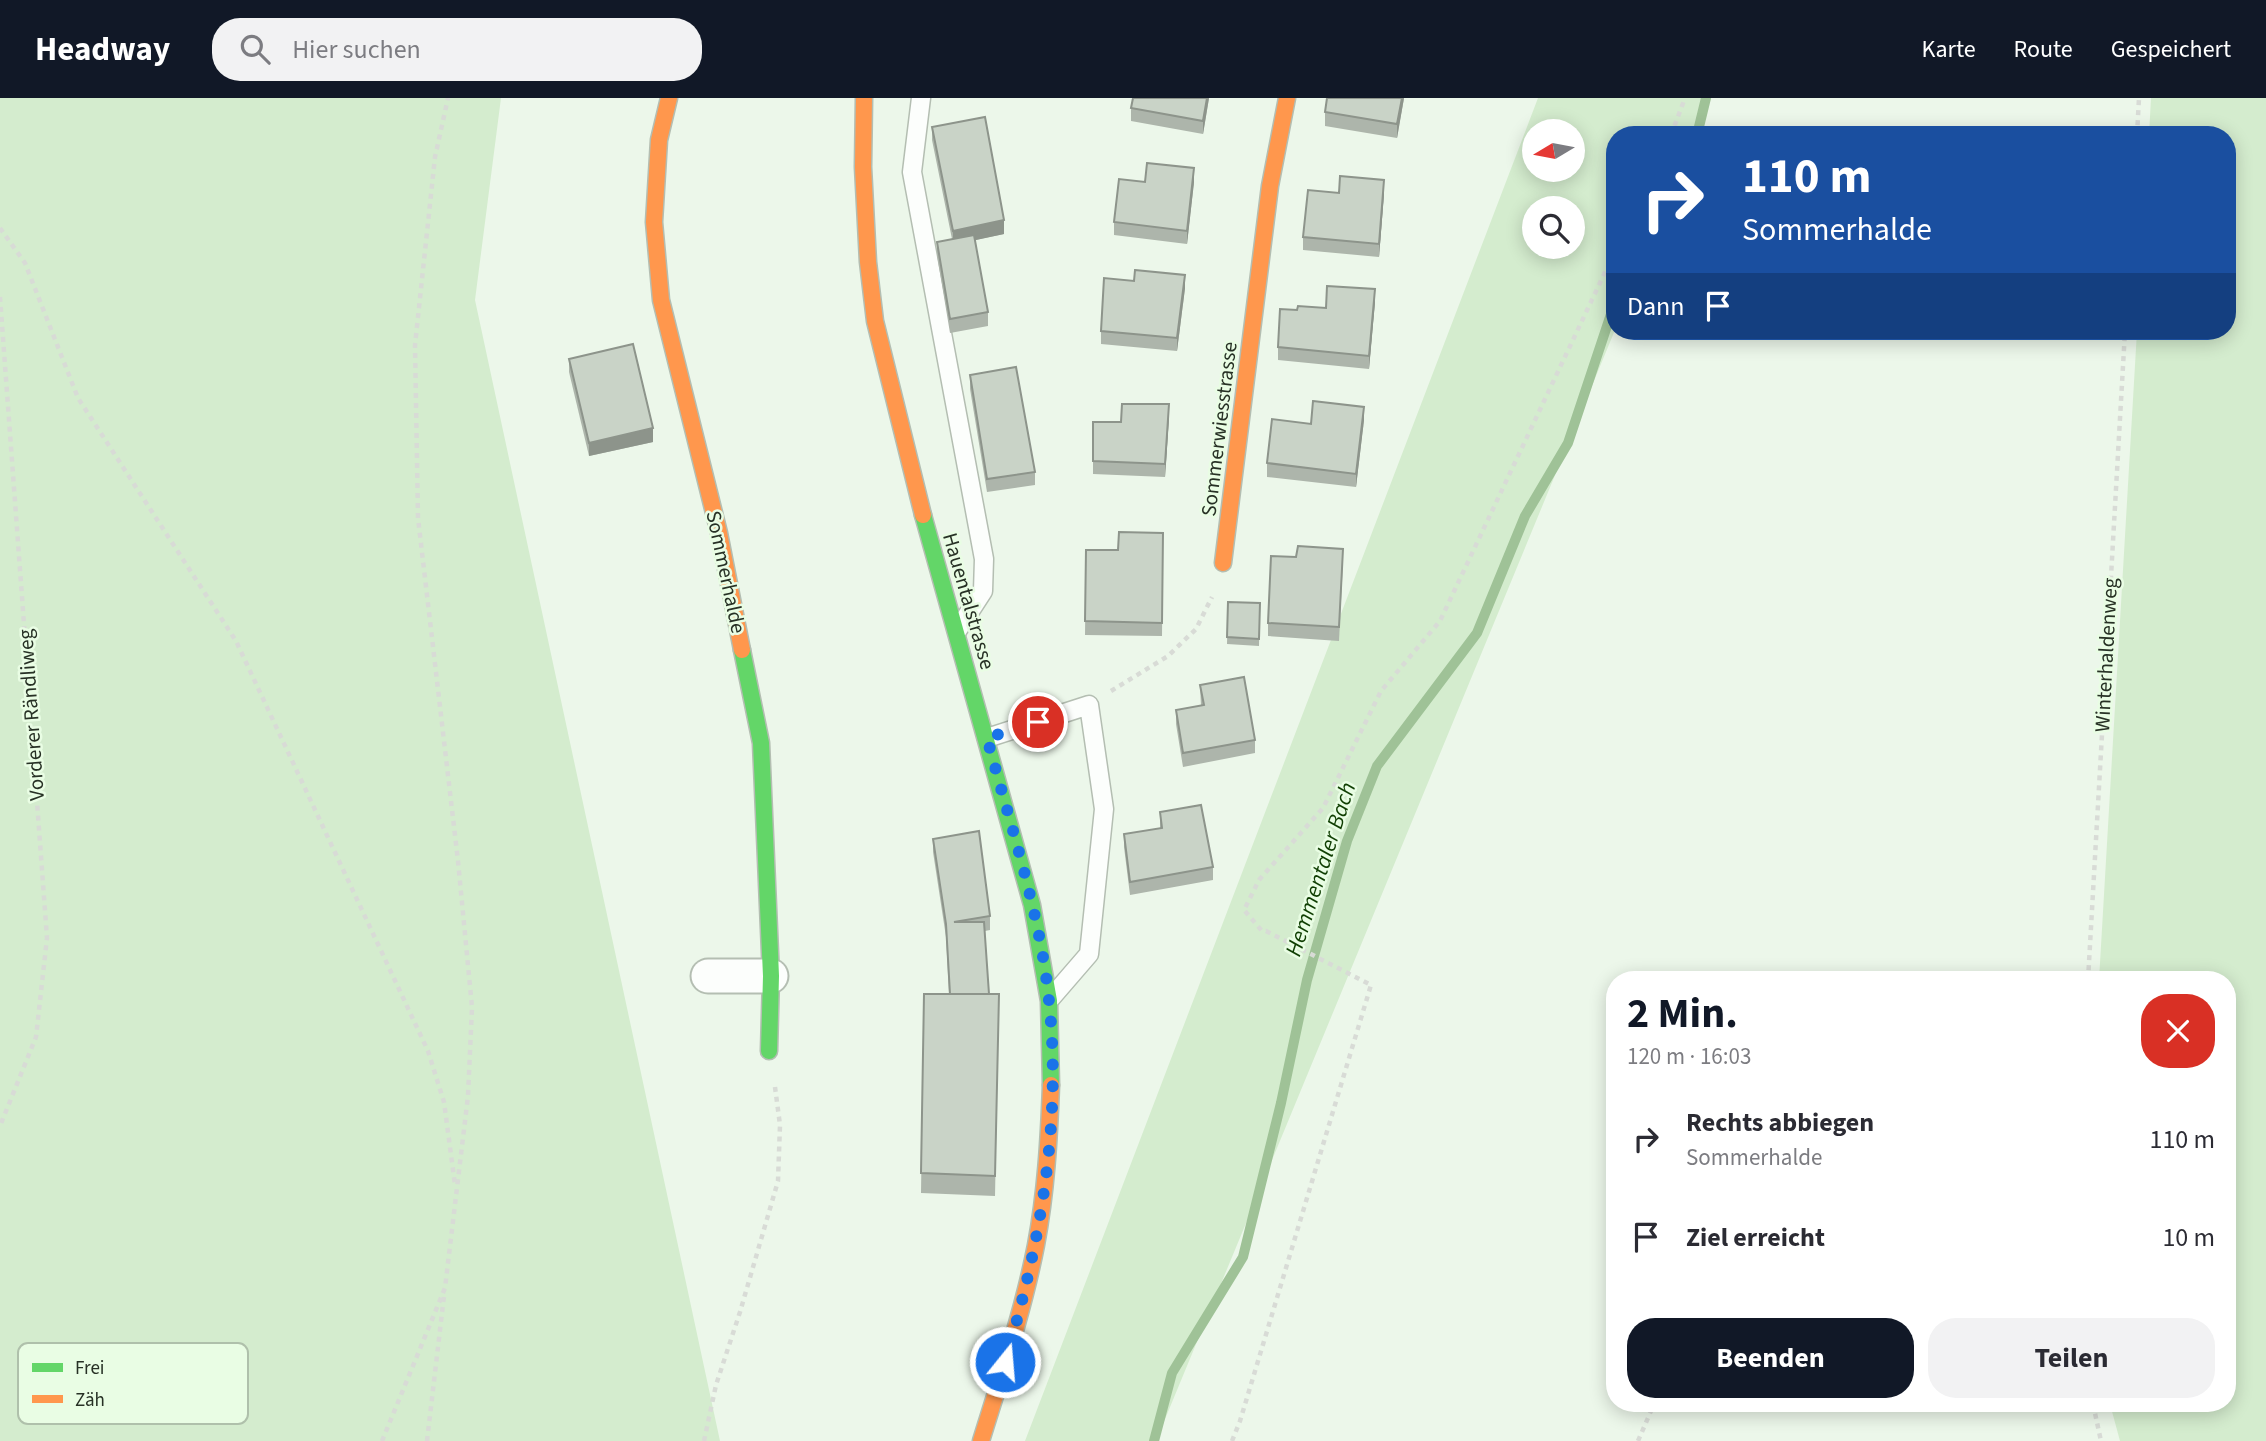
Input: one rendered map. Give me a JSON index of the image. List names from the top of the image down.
{
  "streets": {
    "street": ["Sommerwiesstrasse", "Sommerhalde", "Hauentalstrasse"],
    "path": ["Winterhaldenweg", "Vorderer Rändliweg"]
  },
  "water": ["Hemmentaler Bach"],
  "legend": ["Frei", "Zäh"],
  "north": "left",
  "page": {
    "header": "Headway",
    "search": "Hier suchen",
    "nav": ["Karte", "Route", "Gespeichert"],
    "turn": ["110 m", "Sommerhalde"],
    "then": "Dann",
    "heading": ["2 Min.", "120 m · 16:03"],
    "list": [
      {
        "name": "Rechts abbiegen",
        "note": "Sommerhalde",
        "value": "110 m"
      },
      {
        "name": "Ziel erreicht",
        "value": "10 m"
      }
    ],
    "buttons": ["Beenden", "Teilen"]
  }
}
